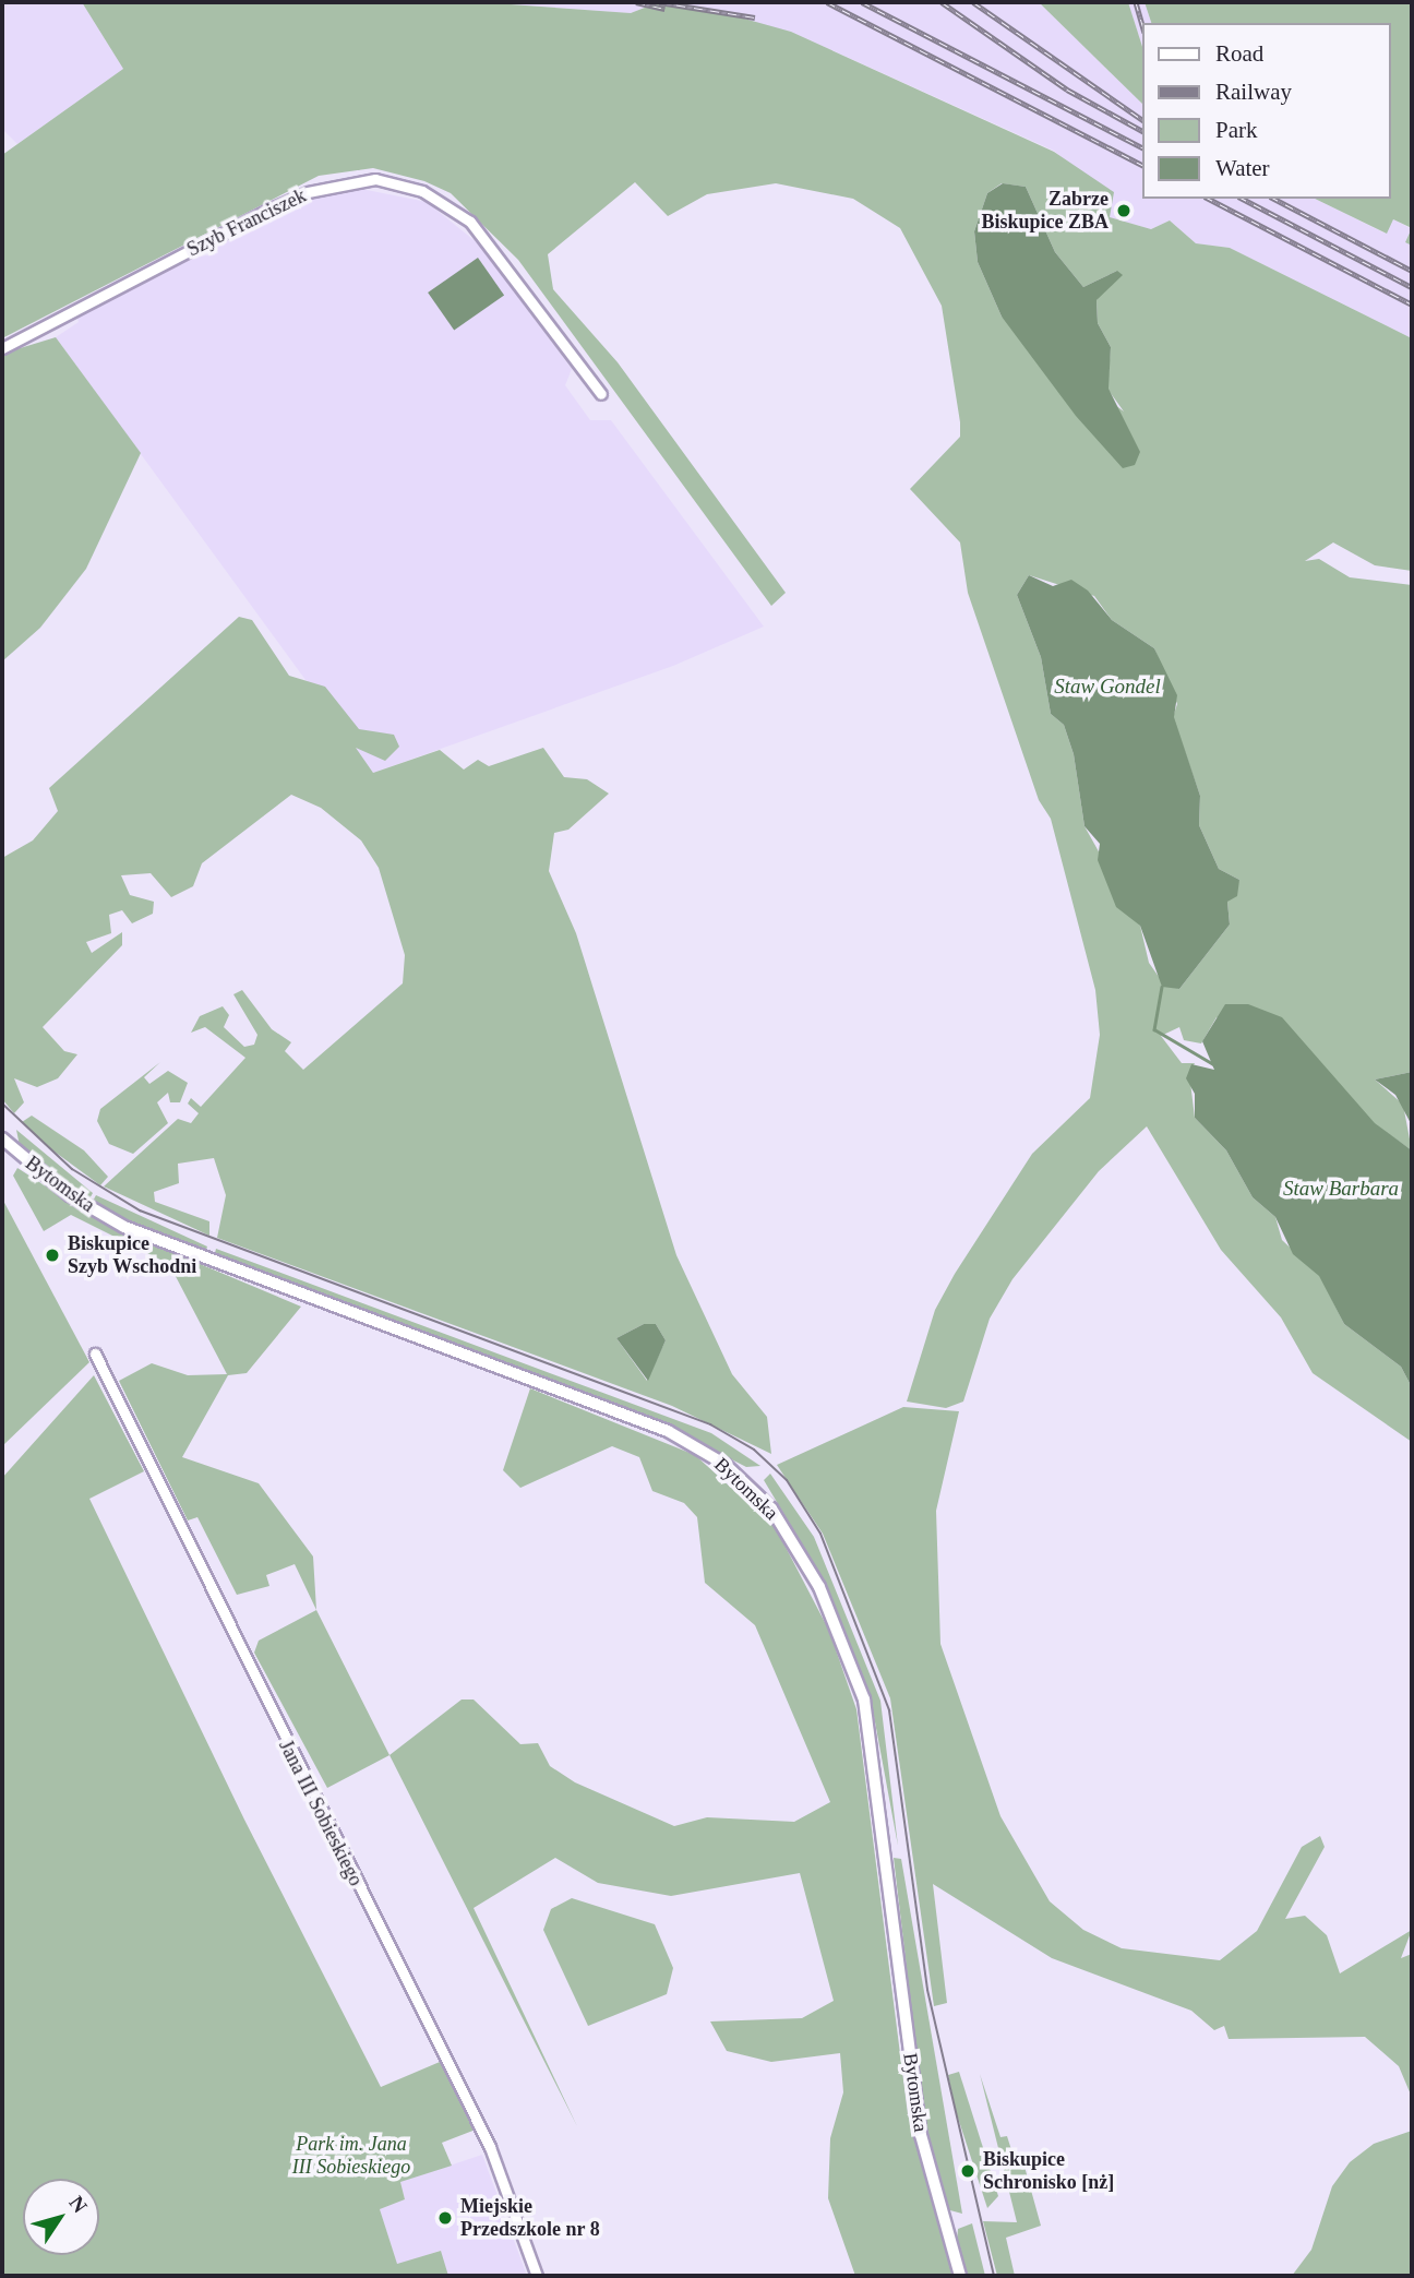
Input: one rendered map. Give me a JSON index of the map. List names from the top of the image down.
{
  "streets": {
    "street": ["Szyb Franciszek", "Bytomska", "Jana III Sobieskiego"]
  },
  "water": ["Staw Gondel", "Staw Barbara"],
  "parks": ["Park im. Jana III Sobieskiego"],
  "places": [
    "Zabrze Biskupice ZBA",
    "Biskupice Szyb Wschodni",
    "Biskupice Schronisko [nż]",
    "Miejskie Przedszkole nr 8"
  ],
  "legend": [
    "Road",
    "Railway",
    "Park",
    "Water"
  ],
  "north": "top right"
}
